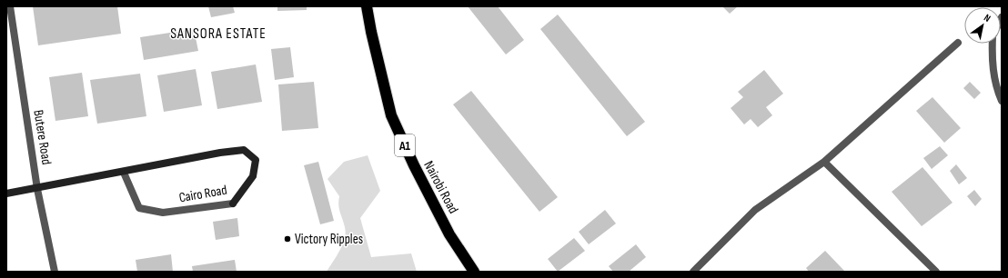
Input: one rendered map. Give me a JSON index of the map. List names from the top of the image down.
{
  "streets": {
    "highway": ["A1", "Nairobi Road"],
    "street": ["Butere Road", "Cairo Road"]
  },
  "crossings": [
    ["Butere Road", "Cairo Road"]
  ],
  "districts": ["SANSORA ESTATE"],
  "places": ["Victory Ripples"],
  "north": "top right"
}
